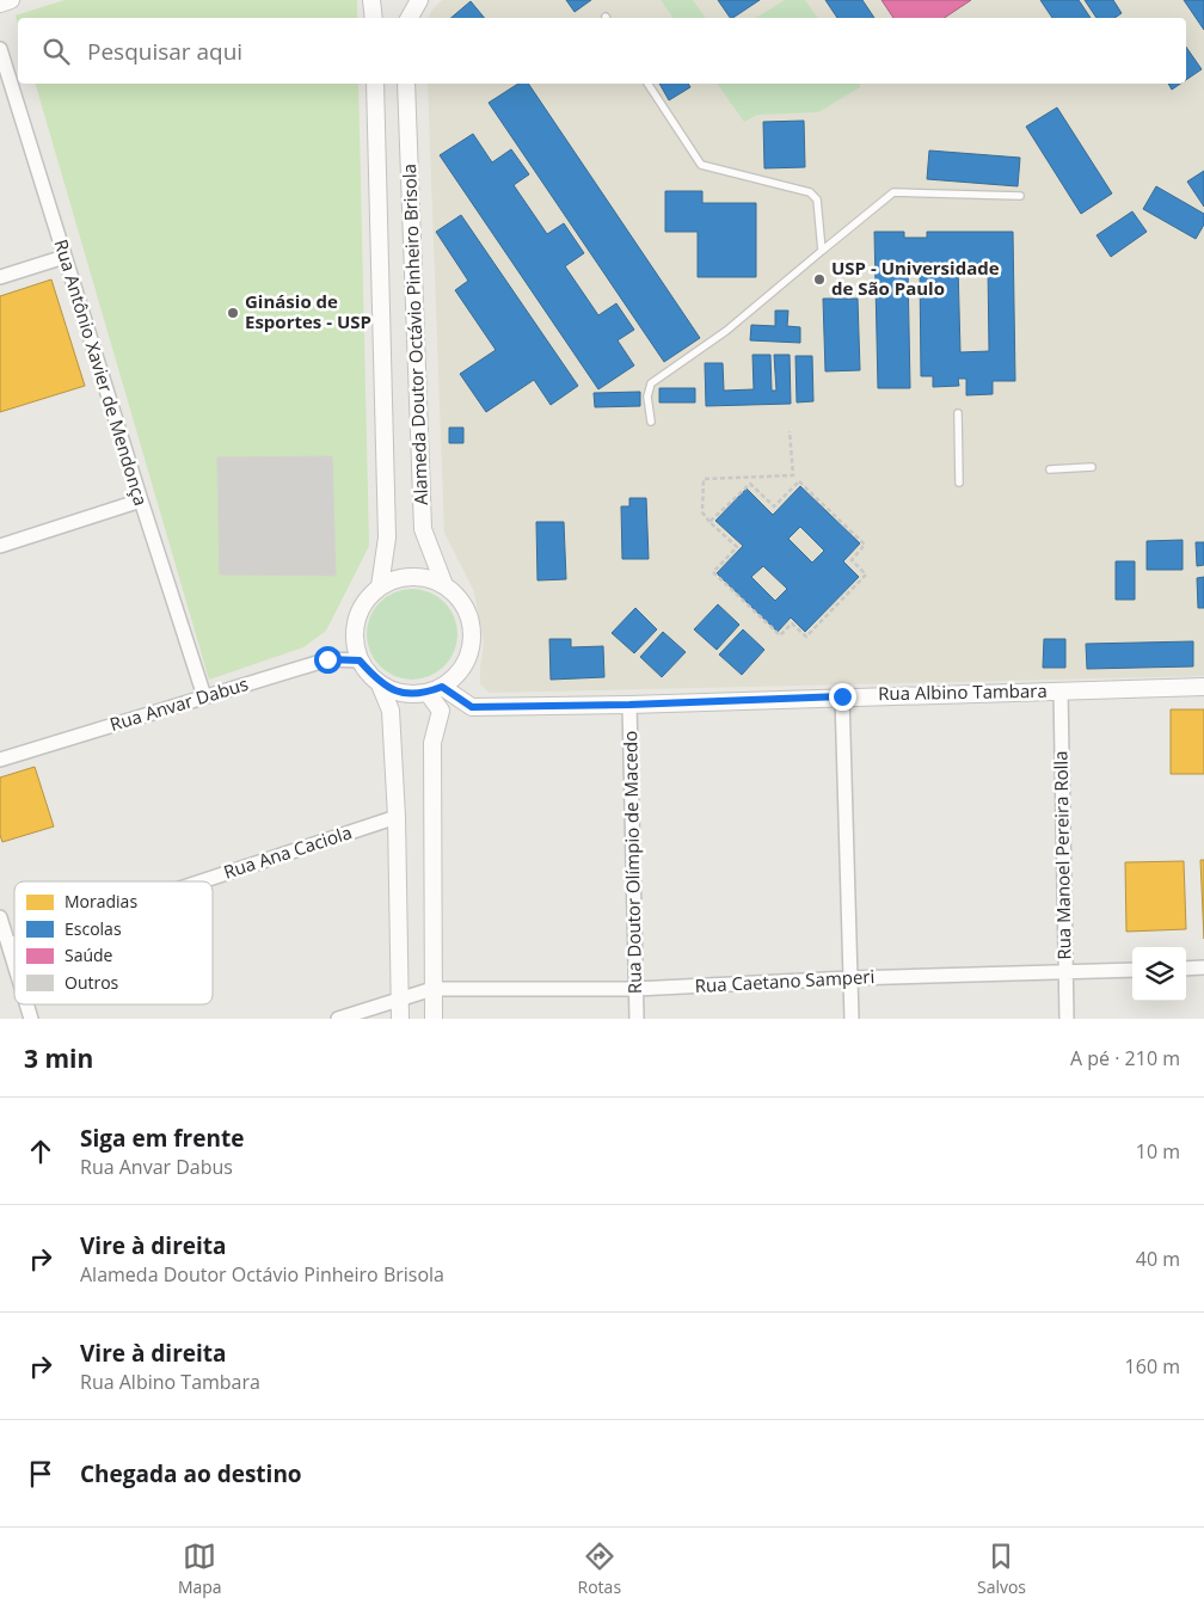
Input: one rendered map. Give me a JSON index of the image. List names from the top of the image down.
{
  "streets": {
    "street": [
      "Alameda Doutor Octávio Pinheiro Brisola",
      "Rua Antônio Xavier de Mendonça",
      "Rua Albino Tambara",
      "Rua Anvar Dabus",
      "Rua Ana Caciola",
      "Rua Manoel Pereira Rolla",
      "Rua Doutor Olímpio de Macedo",
      "Rua Caetano Samperi"
    ]
  },
  "crossings": [
    ["Alameda Doutor Octávio Pinheiro Brisola", "Rua Albino Tambara"],
    ["Alameda Doutor Octávio Pinheiro Brisola", "Rua Anvar Dabus"],
    ["Rua Antônio Xavier de Mendonça", "Rua Anvar Dabus"],
    ["Rua Albino Tambara", "Rua Anvar Dabus"],
    ["Rua Albino Tambara", "Rua Manoel Pereira Rolla"],
    ["Rua Albino Tambara", "Rua Doutor Olímpio de Macedo"],
    ["Rua Manoel Pereira Rolla", "Rua Caetano Samperi"],
    ["Rua Doutor Olímpio de Macedo", "Rua Caetano Samperi"]
  ],
  "places": ["USP - Universidade de São Paulo", "Ginásio de Esportes - USP"],
  "legend": [
    "Moradias",
    "Escolas",
    "Saúde",
    "Outros"
  ],
  "page": {
    "search": "Pesquisar aqui",
    "heading": ["3 min", "A pé · 210 m"],
    "list": [
      ["Siga em frente", "Rua Anvar Dabus", "10 m"],
      ["Vire à direita", "Alameda Doutor Octávio Pinheiro Brisola", "40 m"],
      ["Vire à direita", "Rua Albino Tambara", "160 m"],
      "Chegada ao destino"
    ],
    "nav": ["Mapa", "Rotas", "Salvos"]
  }
}
